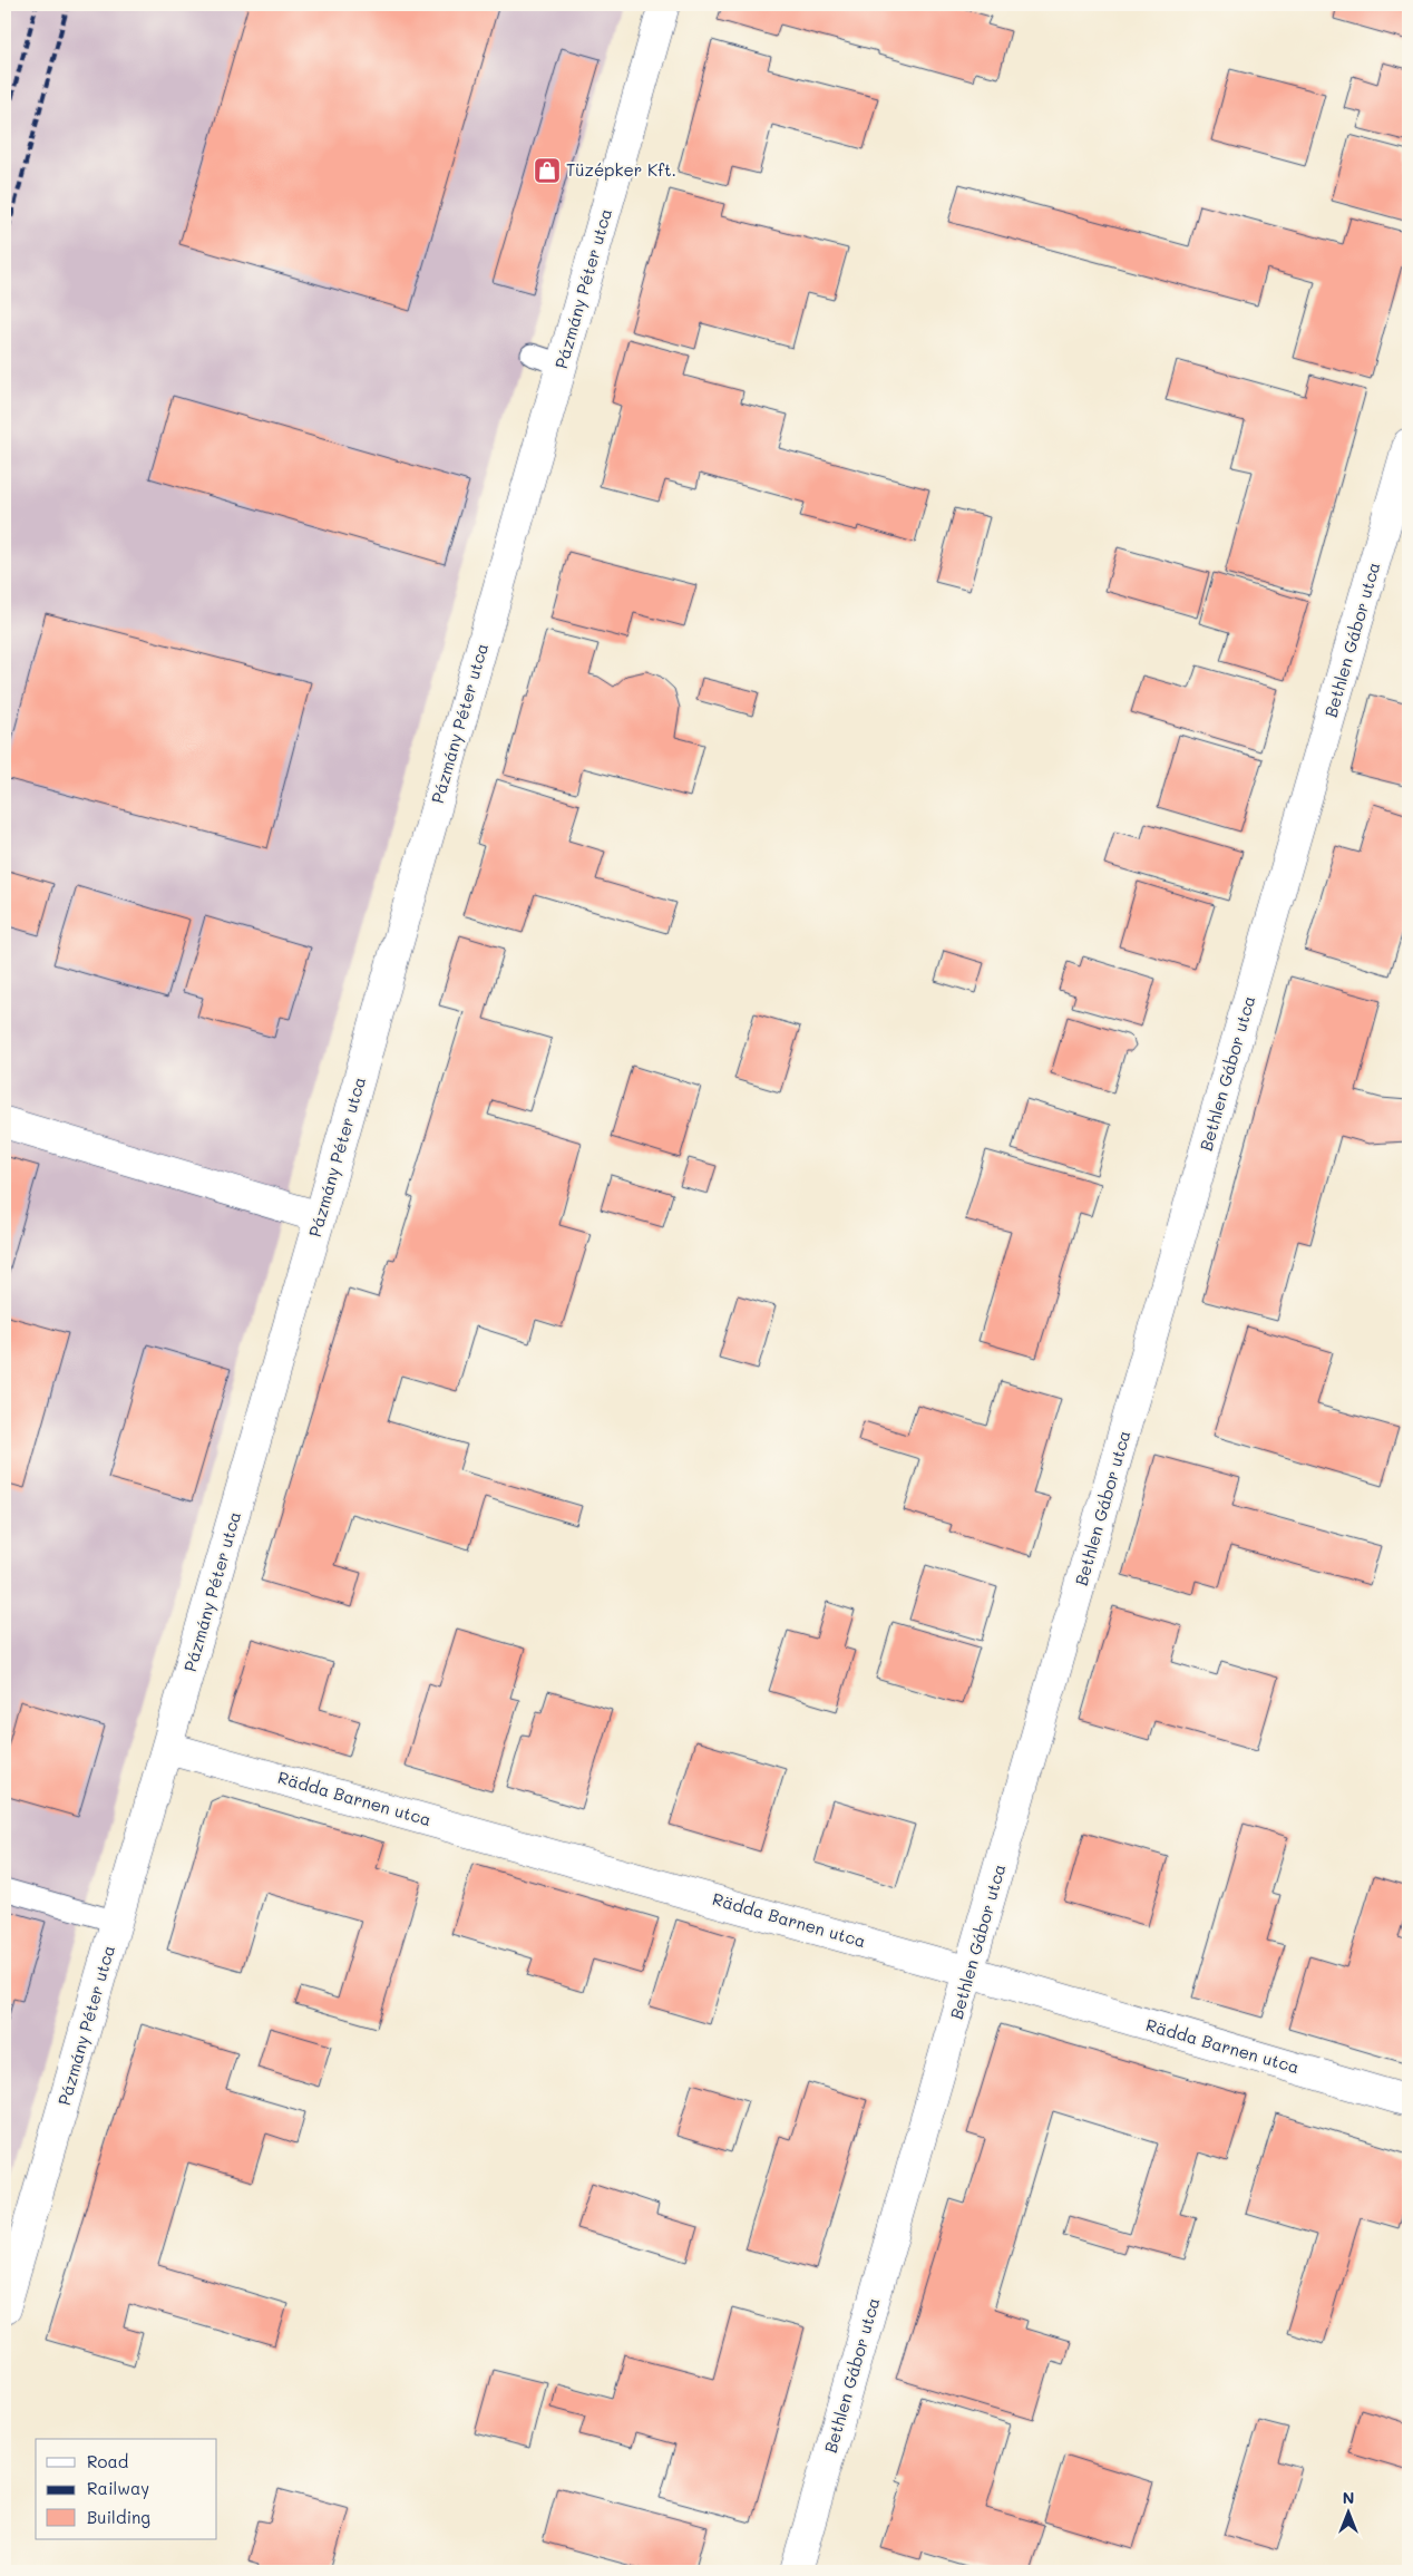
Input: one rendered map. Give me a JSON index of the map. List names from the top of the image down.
{
  "streets": {
    "street": ["Pázmány Péter utca", "Bethlen Gábor utca", "Rädda Barnen utca"]
  },
  "crossings": [
    ["Pázmány Péter utca", "Rädda Barnen utca"],
    ["Bethlen Gábor utca", "Rädda Barnen utca"]
  ],
  "places": {
    "shop": ["Tüzépker Kft."]
  },
  "legend": ["Road", "Railway", "Building"],
  "north": "top"
}
